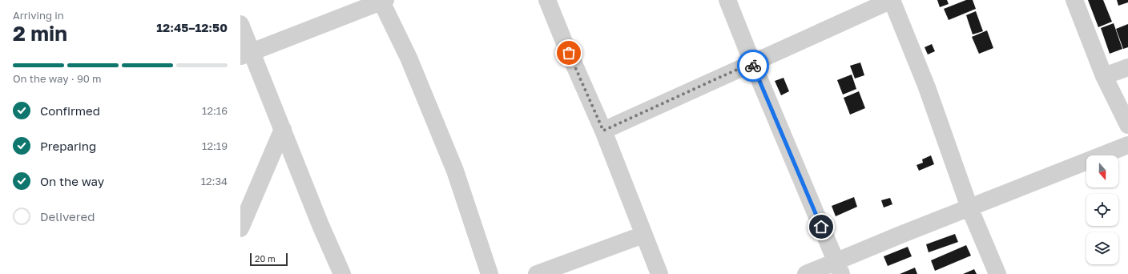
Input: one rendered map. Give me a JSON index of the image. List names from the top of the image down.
{
  "scale_bar": "20 m",
  "north": "bottom",
  "page": {
    "heading": ["2 min", "Arriving in", "12:45–12:50"],
    "bar": "On the way · 90 m",
    "list": [
      ["Confirmed", "12:16"],
      ["Preparing", "12:19"],
      ["On the way", "12:34"],
      "Delivered"
    ],
    "scale": "20 m"
  }
}
